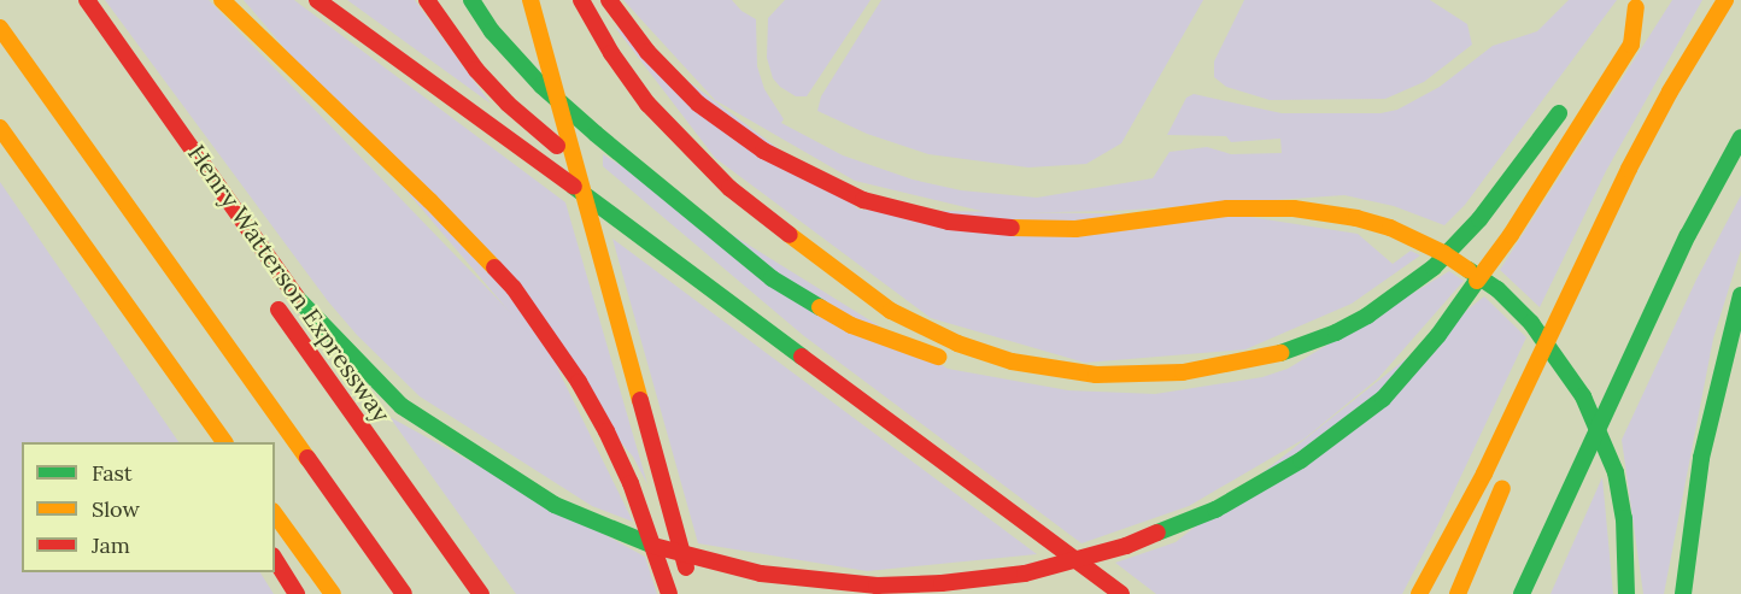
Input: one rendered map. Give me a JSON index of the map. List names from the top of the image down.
{
  "streets": {
    "highway": ["Henry Watterson Expressway"]
  },
  "legend": ["Fast", "Slow", "Jam"]
}
